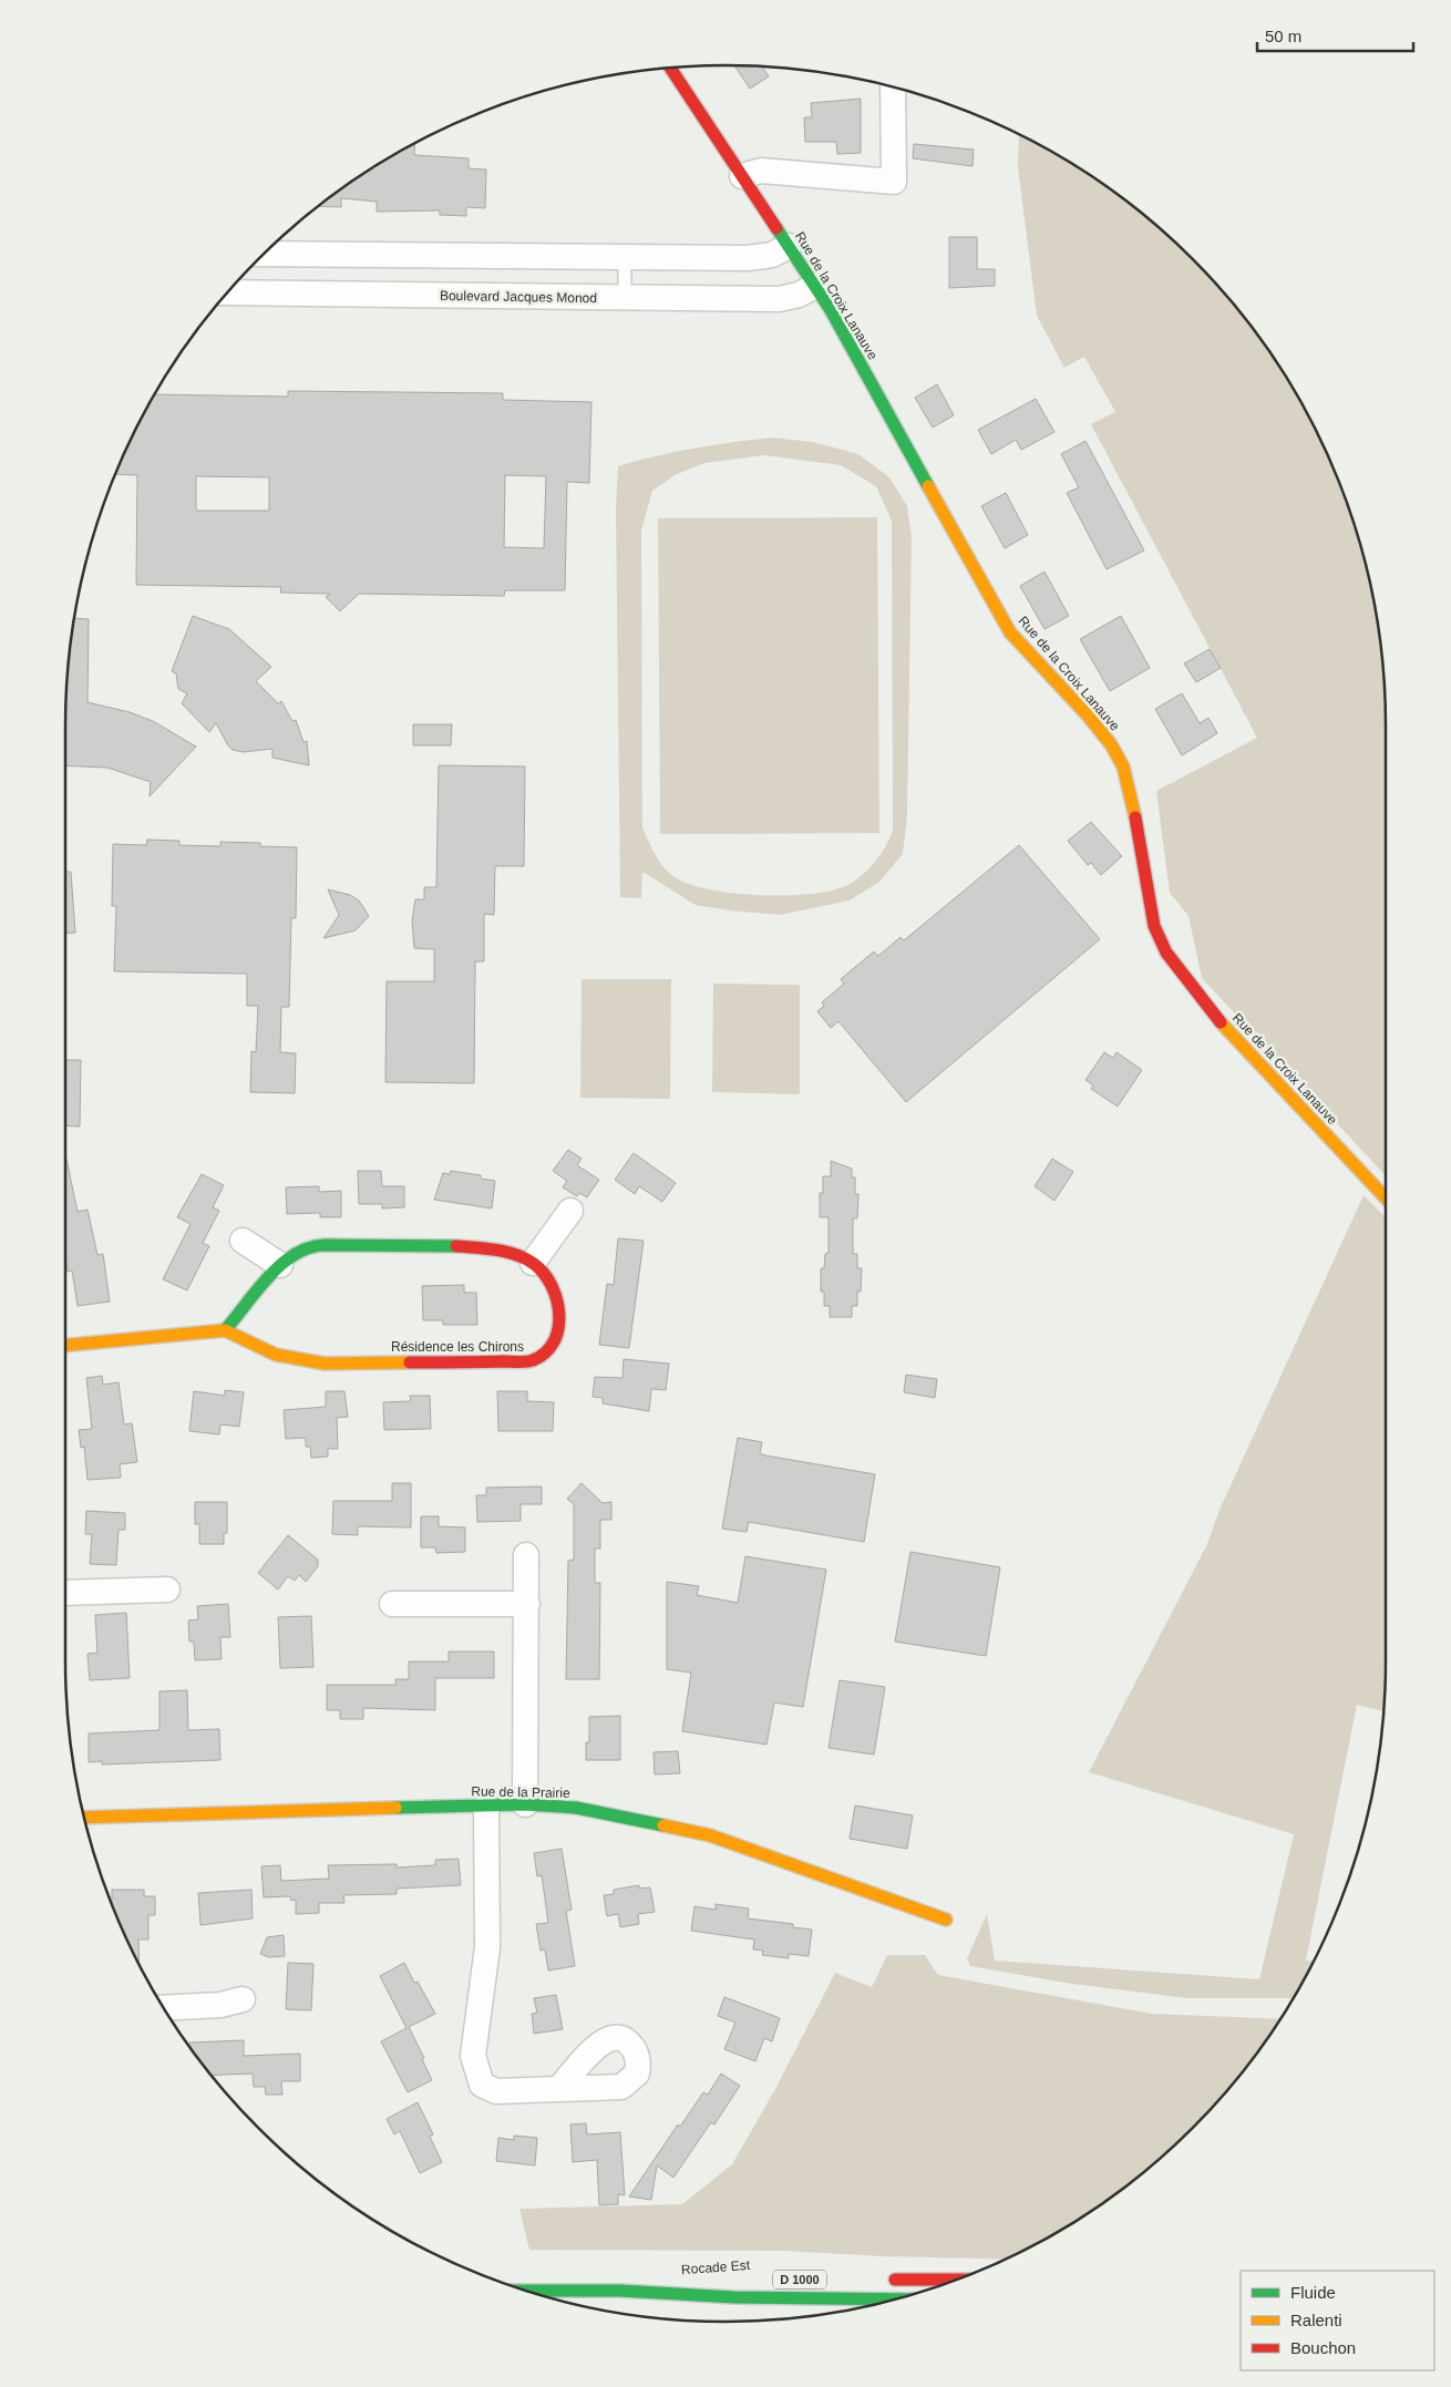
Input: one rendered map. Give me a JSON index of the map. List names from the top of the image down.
{
  "streets": {
    "street": [
      "Rue de la Croix Lanauve",
      "Boulevard Jacques Monod",
      "Résidence les Chirons",
      "Rue de la Prairie",
      "Rocade Est",
      "D 1000"
    ]
  },
  "crossings": [
    ["Rue de la Croix Lanauve", "Boulevard Jacques Monod"]
  ],
  "legend": ["Fluide", "Ralenti", "Bouchon"],
  "scale_bar": "50 m"
}
